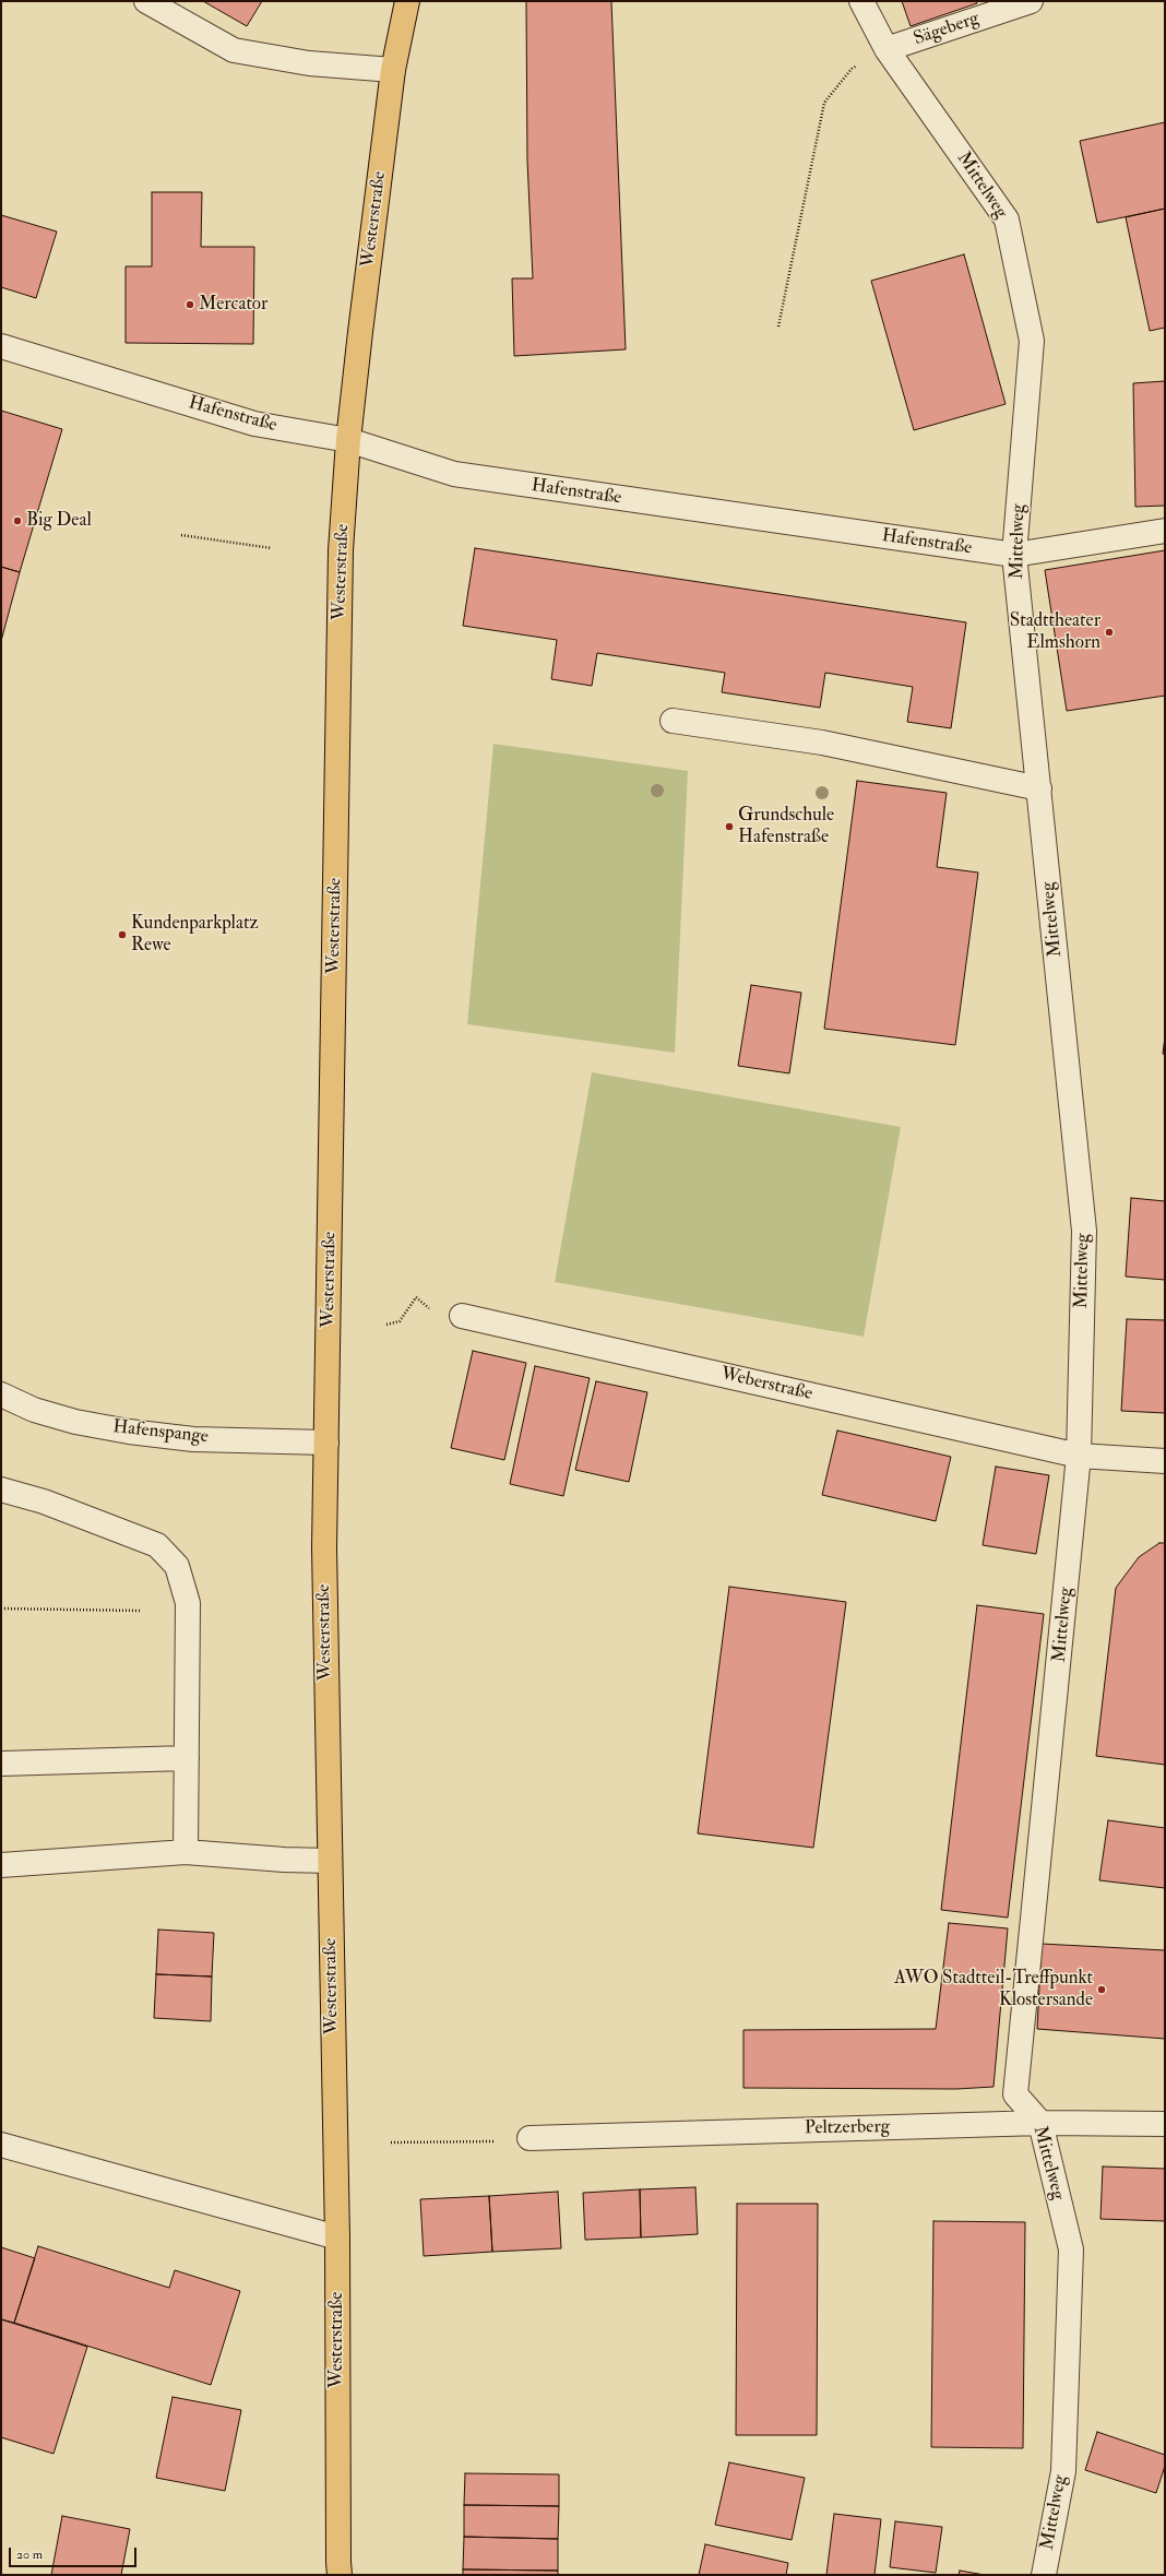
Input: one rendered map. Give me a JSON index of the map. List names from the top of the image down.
{
  "streets": {
    "main road": ["Westerstraße"],
    "street": [
      "Sägeberg",
      "Mittelweg",
      "Hafenstraße",
      "Weberstraße",
      "Hafenspange",
      "Peltzerberg"
    ]
  },
  "crossings": [
    ["Sägeberg", "Mittelweg"],
    ["Mittelweg", "Hafenstraße"],
    ["Mittelweg", "Weberstraße"],
    ["Mittelweg", "Peltzerberg"],
    ["Westerstraße", "Hafenstraße"],
    ["Westerstraße", "Hafenspange"]
  ],
  "places": [
    "Mercator",
    "Big Deal",
    "Stadttheater Elmshorn",
    "Grundschule Hafenstraße",
    "Kundenparkplatz Rewe",
    "AWO Stadtteil-Treffpunkt Klostersande"
  ],
  "scale_bar": "20 m"
}
